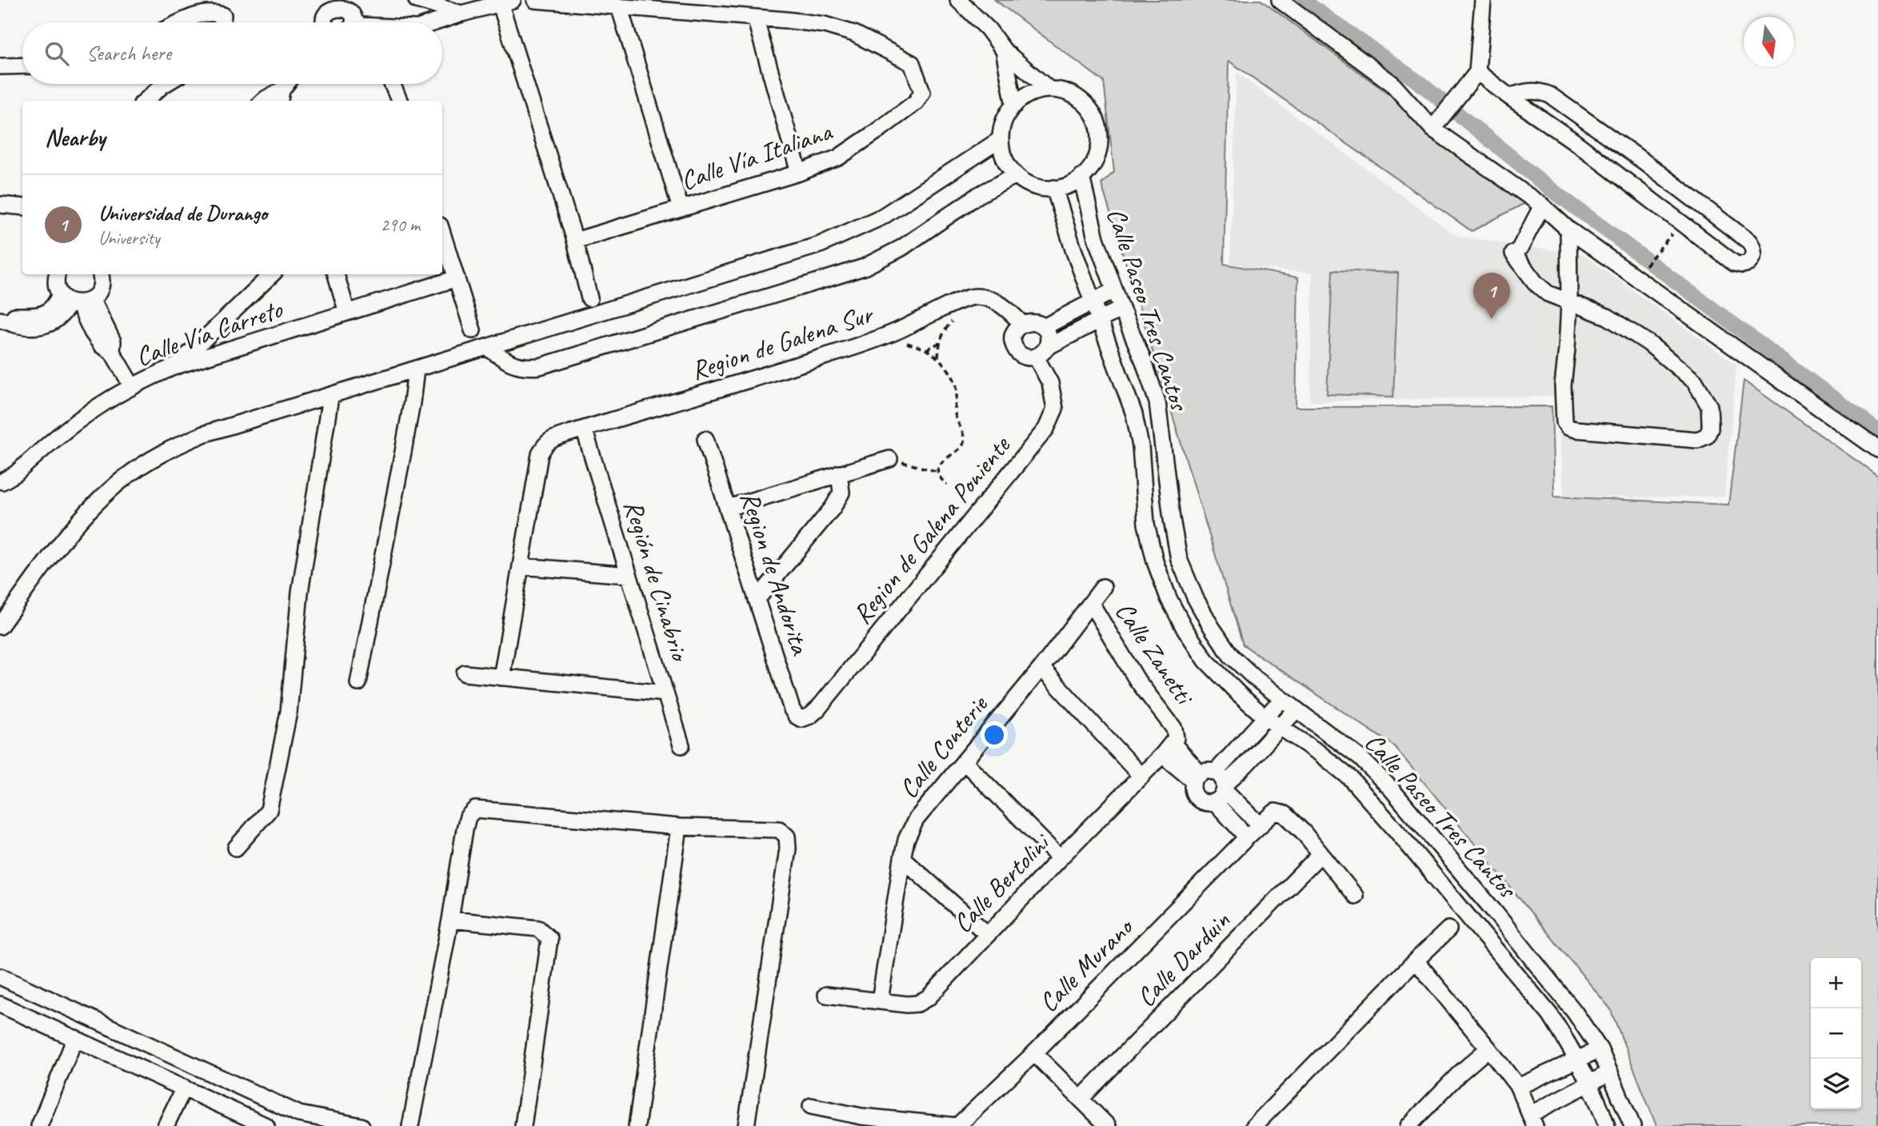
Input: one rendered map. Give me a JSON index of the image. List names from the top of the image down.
{
  "streets": {
    "street": [
      "Calle Vía Italiana",
      "Calle Paseo Tres Cantos",
      "Calle Vía Carreto",
      "Region de Galena Sur",
      "Region de Galena Poniente",
      "Region de Andorita",
      "Región de Cinabrio",
      "Calle Zanetti",
      "Calle Conterie",
      "Calle Bertolini",
      "Calle Darduin",
      "Calle Murano"
    ]
  },
  "crossings": [
    ["Region de Galena Sur", "Region de Galena Poniente"],
    ["Region de Galena Sur", "Región de Cinabrio"],
    ["Region de Galena Poniente", "Region de Andorita"],
    ["Calle Zanetti", "Calle Conterie"],
    ["Calle Zanetti", "Calle Bertolini"],
    ["Calle Conterie", "Calle Bertolini"],
    ["Calle Darduin", "Calle Murano"]
  ],
  "north": "bottom",
  "page": {
    "search": "Search here",
    "heading": "Nearby",
    "list": [
      {
        "mark": "1",
        "name": "Universidad de Durango",
        "note": "University",
        "value": "290 m"
      }
    ],
    "pins": "1",
    "map_buttons": ["+", "−"]
  }
}
